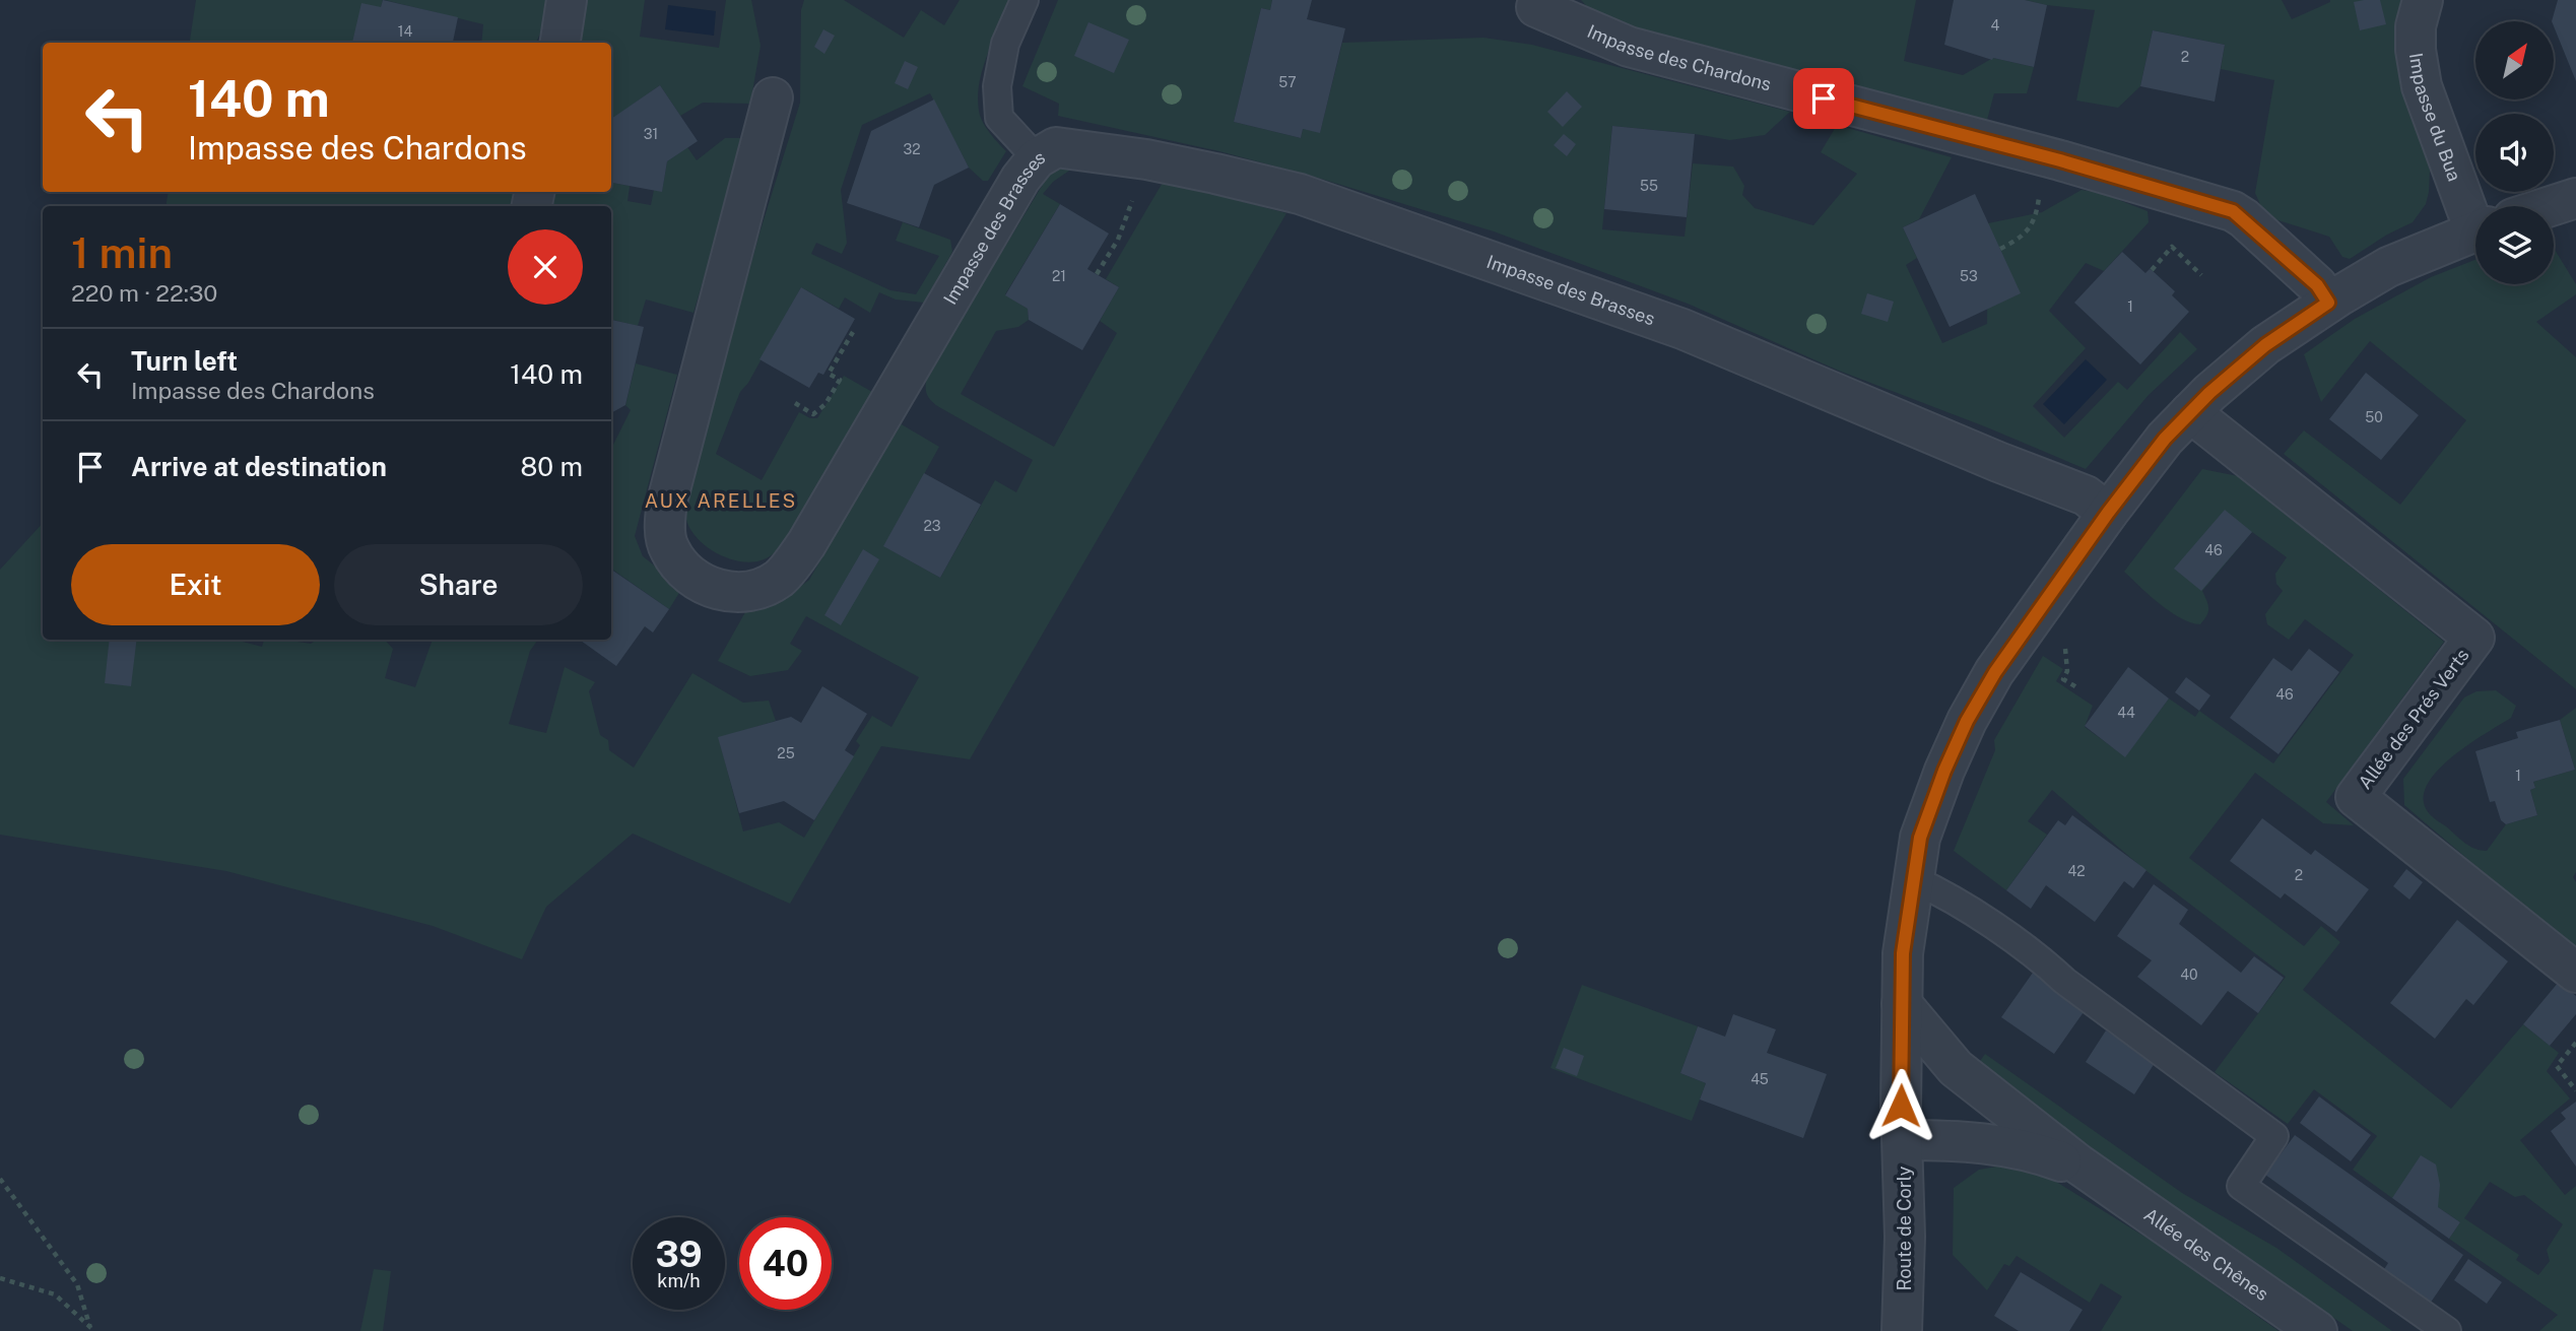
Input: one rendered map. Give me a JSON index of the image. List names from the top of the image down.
{
  "streets": {
    "street": [
      "Impasse des Chardons",
      "Impasse du Bua",
      "Impasse des Brasses",
      "Allée des Prés Verts",
      "Route de Corly",
      "Allée des Chênes"
    ]
  },
  "crossings": [
    ["Impasse des Chardons", "Route de Corly"],
    ["Impasse des Brasses", "Route de Corly"],
    ["Allée des Prés Verts", "Route de Corly"],
    ["Route de Corly", "Allée des Chênes"]
  ],
  "districts": ["AUX ARELLES"],
  "house_numbers": [
    "4",
    "14",
    "2",
    "57",
    "31",
    "32",
    "55",
    "21",
    "53",
    "1",
    "50",
    "23",
    "46",
    "46",
    "44",
    "25",
    "1",
    "42",
    "2",
    "40",
    "45"
  ],
  "north": "top right",
  "page": {
    "turn": ["140 m", "Impasse des Chardons"],
    "heading": ["1 min", "220 m · 22:30"],
    "list": [
      {
        "name": "Turn left",
        "note": "Impasse des Chardons",
        "value": "140 m"
      },
      {
        "name": "Arrive at destination",
        "value": "80 m"
      }
    ],
    "buttons": ["Exit", "Share"],
    "speed": "39 km/h",
    "limit": "40"
  }
}
